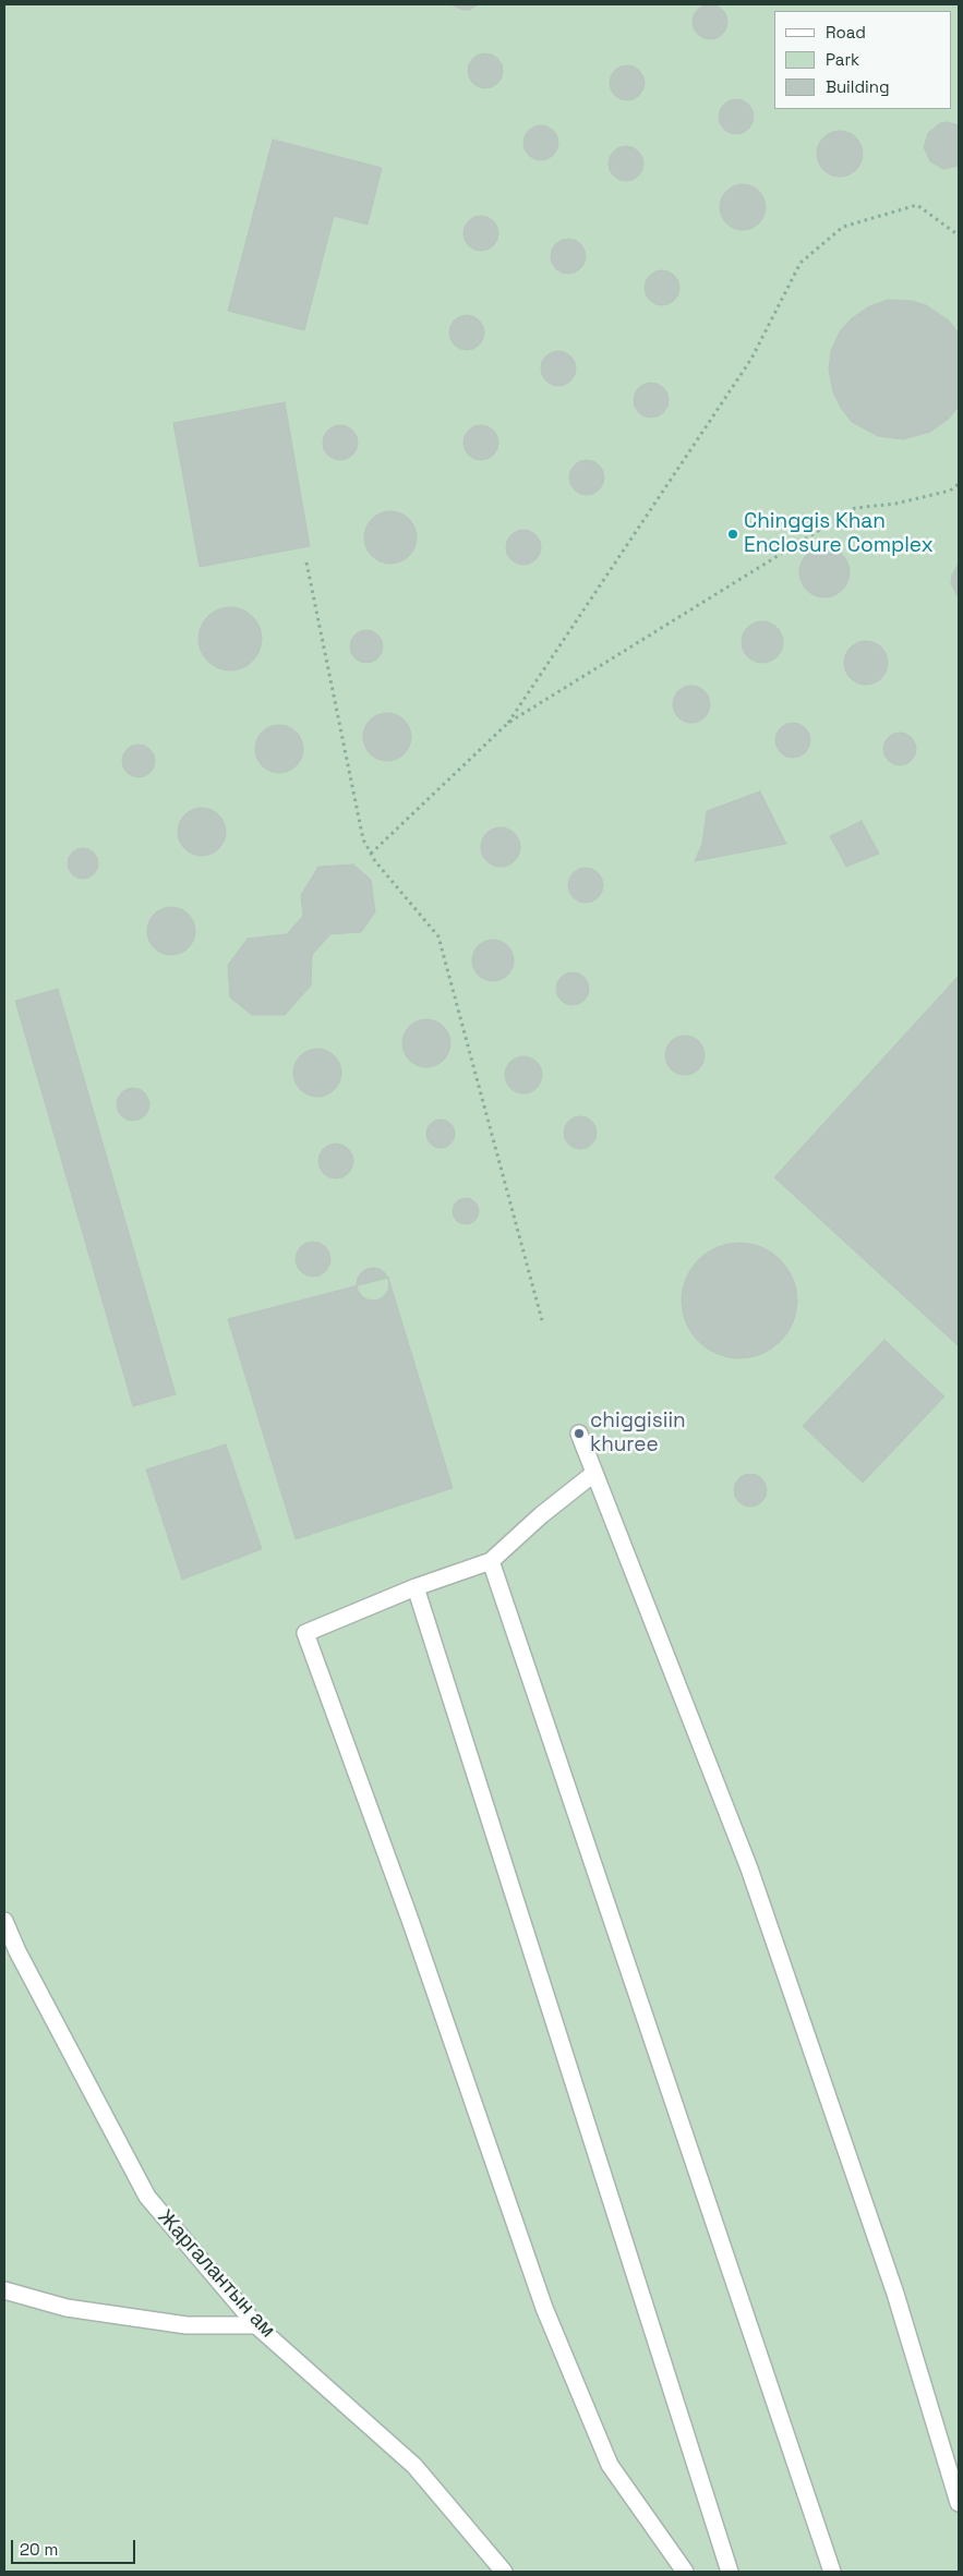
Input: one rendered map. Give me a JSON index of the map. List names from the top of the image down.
{
  "streets": {
    "street": ["Жаргалантын ам"]
  },
  "places": ["Chinggis Khan Enclosure Complex", "chiggisiin khuree"],
  "legend": ["Road", "Park", "Building"],
  "scale_bar": "20 m"
}
